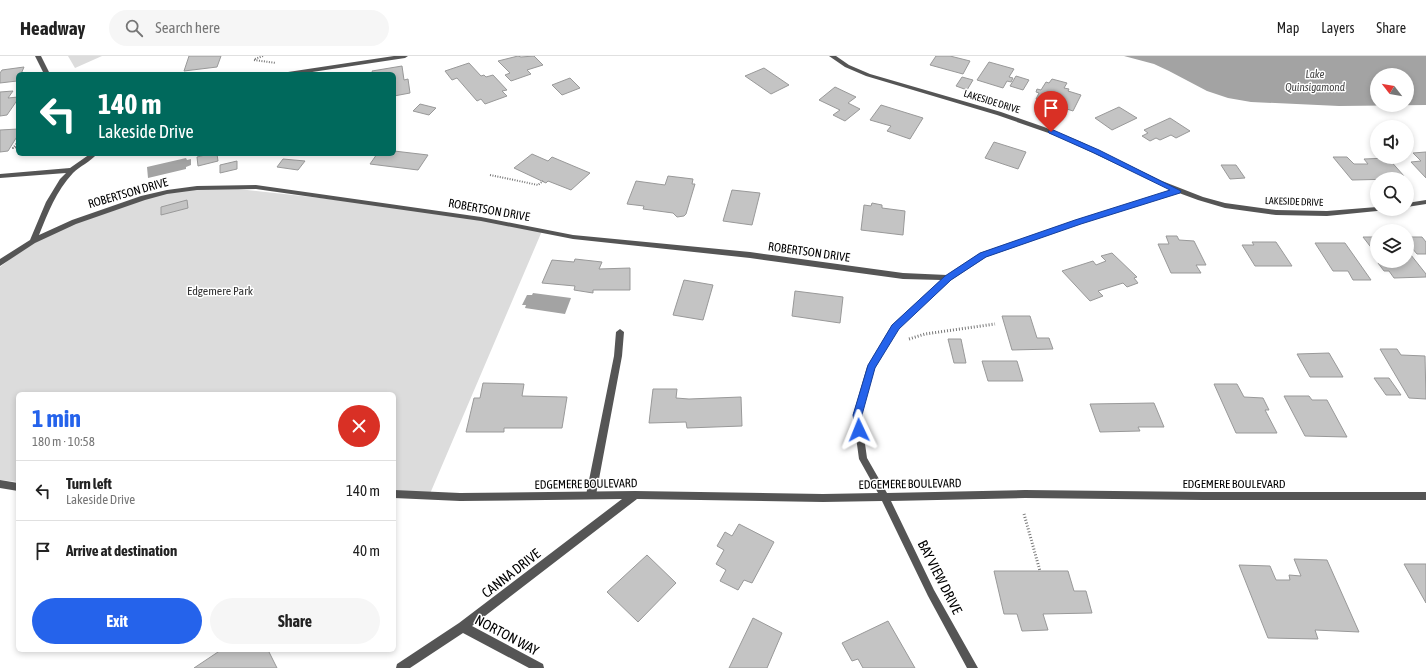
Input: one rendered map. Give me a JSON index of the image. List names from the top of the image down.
{
  "streets": {
    "street": [
      "LAKESIDE DRIVE",
      "ROBERTSON DRIVE",
      "EDGEMERE BOULEVARD",
      "CANNA DRIVE",
      "BAY VIEW DRIVE",
      "NORTON WAY"
    ]
  },
  "crossings": [
    ["LAKESIDE DRIVE", "BAY VIEW DRIVE"],
    ["ROBERTSON DRIVE", "BAY VIEW DRIVE"],
    ["EDGEMERE BOULEVARD", "CANNA DRIVE"],
    ["EDGEMERE BOULEVARD", "BAY VIEW DRIVE"],
    ["CANNA DRIVE", "NORTON WAY"]
  ],
  "water": ["Lake Quinsigamond"],
  "parks": ["Edgemere Park"],
  "north": "top left",
  "page": {
    "header": "Headway",
    "search": "Search here",
    "nav": ["Map", "Layers", "Share"],
    "turn": ["140 m", "Lakeside Drive"],
    "heading": ["1 min", "180 m · 10:58"],
    "list": [
      {
        "name": "Turn left",
        "note": "Lakeside Drive",
        "value": "140 m"
      },
      {
        "name": "Arrive at destination",
        "value": "40 m"
      }
    ],
    "buttons": ["Exit", "Share"]
  }
}
